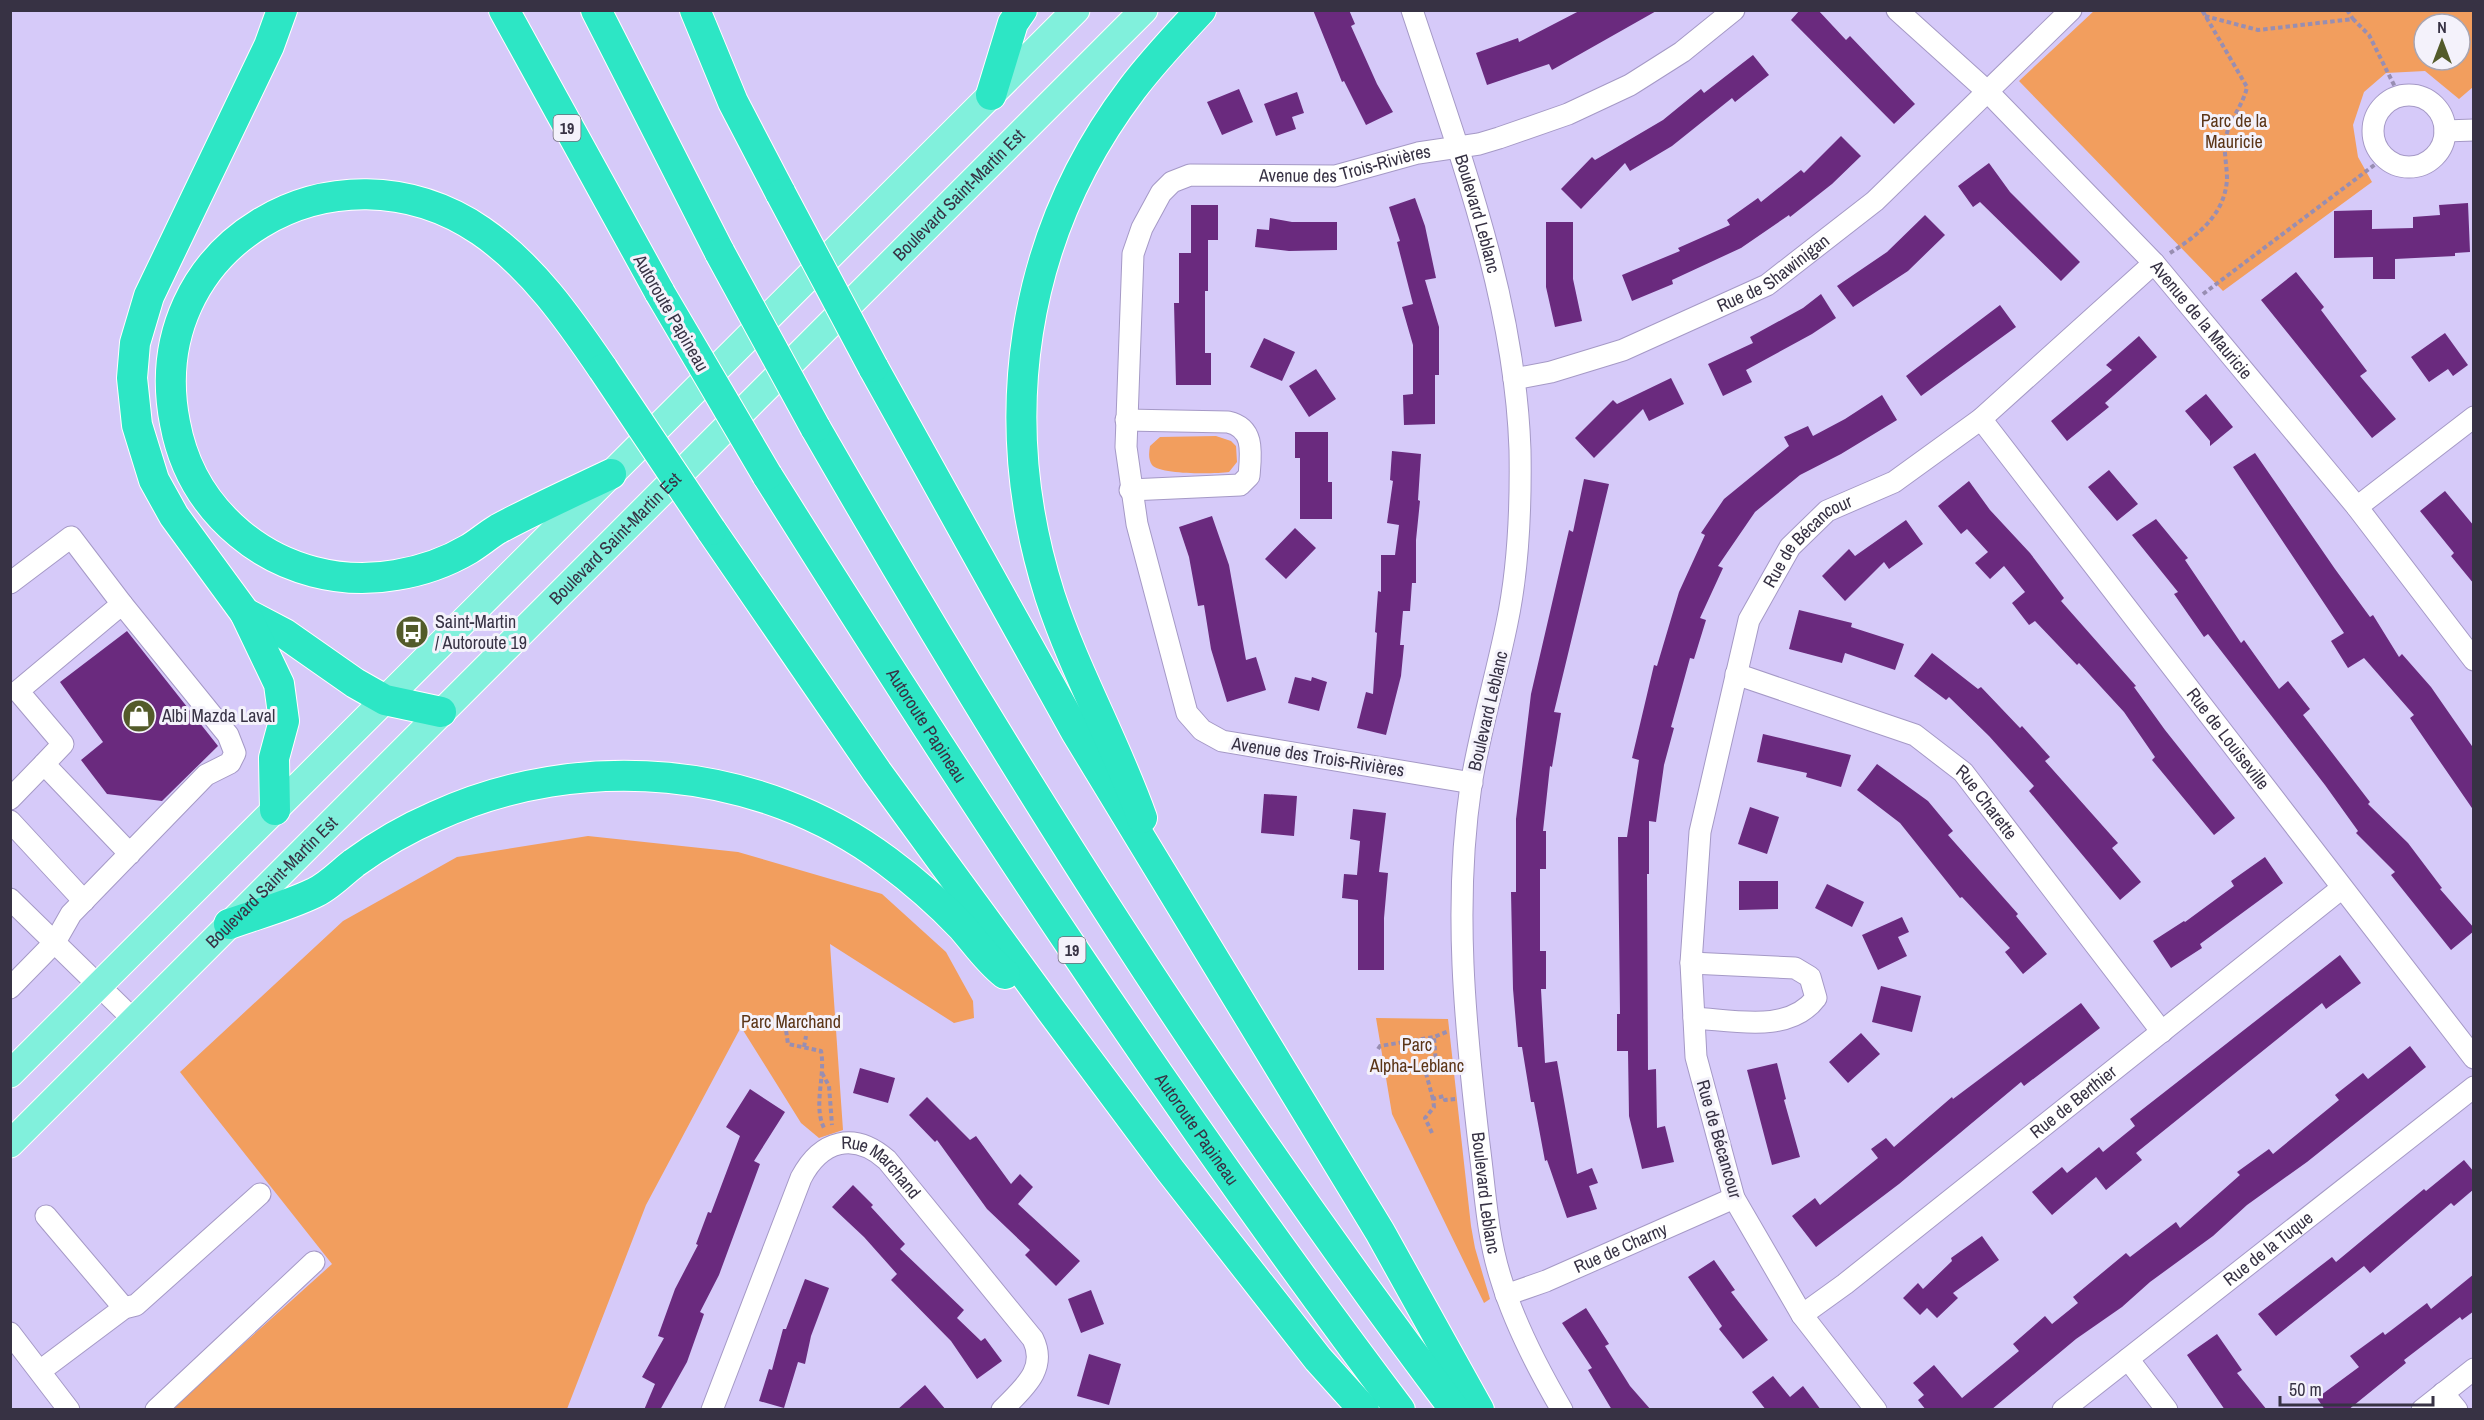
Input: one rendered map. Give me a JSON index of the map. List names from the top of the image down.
{
  "streets": {
    "highway": ["19", "Autoroute Papineau"],
    "main road": ["Boulevard Saint-Martin Est"],
    "street": [
      "Avenue des Trois-Rivières",
      "Boulevard Leblanc",
      "Rue de Shawinigan",
      "Avenue de la Mauricie",
      "Rue de Bécancour",
      "Rue de Louiseville",
      "Rue Charette",
      "Rue de Berthier",
      "Rue Marchand",
      "Rue de Charny",
      "Rue de la Tuque"
    ]
  },
  "crossings": [
    ["Avenue des Trois-Rivières", "Boulevard Leblanc"],
    ["Boulevard Leblanc", "Rue de Shawinigan"],
    ["Boulevard Leblanc", "Rue de Charny"],
    ["Rue de Shawinigan", "Avenue de la Mauricie"],
    ["Avenue de la Mauricie", "Rue de Bécancour"],
    ["Rue de Bécancour", "Rue de Louiseville"],
    ["Rue de Bécancour", "Rue Charette"],
    ["Rue de Bécancour", "Rue de Berthier"],
    ["Rue de Bécancour", "Rue de Charny"],
    ["Rue de Louiseville", "Rue de Berthier"],
    ["Rue Charette", "Rue de Berthier"]
  ],
  "parks": ["Parc de la Mauricie", "Parc Marchand", "Parc Alpha-Leblanc"],
  "places": {
    "bus stop": ["Saint-Martin / Autoroute 19"],
    "shop": ["Albi Mazda Laval"]
  },
  "scale_bar": "50 m",
  "north": "top"
}
